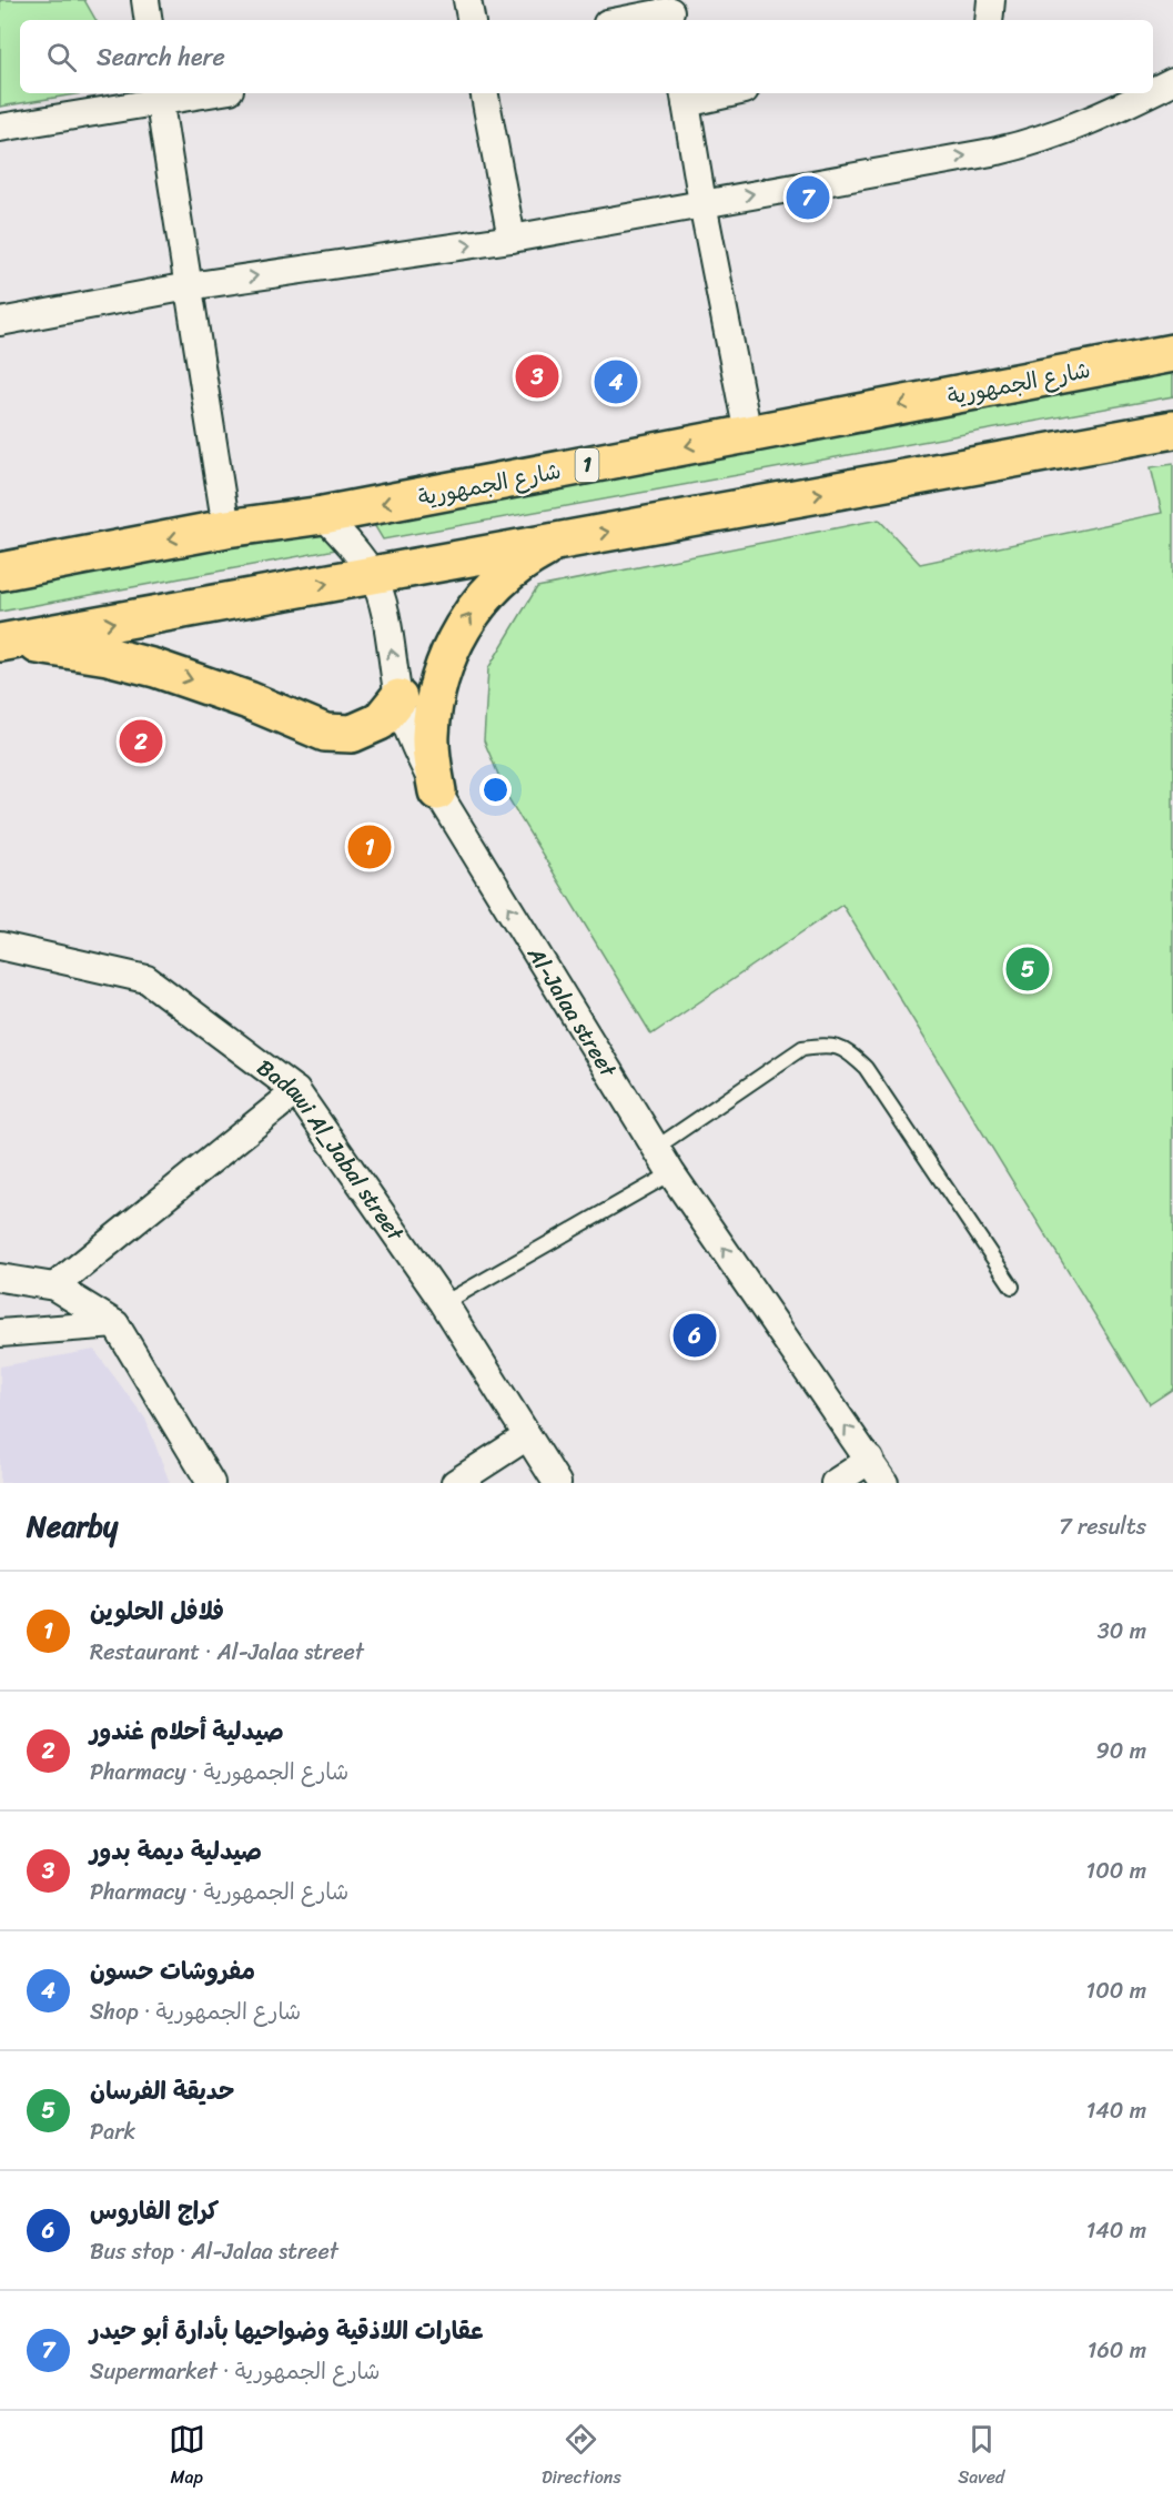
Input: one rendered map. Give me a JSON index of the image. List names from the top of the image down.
{
  "streets": {
    "main road": ["شارع الجمهورية", "1"],
    "street": ["Al-Jalaa street", "Badawi Al_Jabal street"]
  },
  "crossings": [
    ["شارع الجمهورية", "Al-Jalaa street"]
  ],
  "one_way": ["Al-Jalaa street"],
  "page": {
    "search": "Search here",
    "pins": [
      "7",
      "3",
      "4",
      "2",
      "1",
      "5",
      "6"
    ],
    "heading": ["Nearby", "7 results"],
    "list": [
      {
        "mark": "1",
        "name": "فلافل الحلوين",
        "note": "Restaurant · Al-Jalaa street",
        "value": "30 m"
      },
      {
        "mark": "2",
        "name": "صيدلية أحلام غندور",
        "note": "Pharmacy · شارع الجمهورية",
        "value": "90 m"
      },
      {
        "mark": "3",
        "name": "صيدلية ديمة بدور",
        "note": "Pharmacy · شارع الجمهورية",
        "value": "100 m"
      },
      {
        "mark": "4",
        "name": "مفروشات حسون",
        "note": "Shop · شارع الجمهورية",
        "value": "100 m"
      },
      {
        "mark": "5",
        "name": "حديقة الفرسان",
        "note": "Park",
        "value": "140 m"
      },
      {
        "mark": "6",
        "name": "كراج الفاروس",
        "note": "Bus stop · Al-Jalaa street",
        "value": "140 m"
      },
      {
        "mark": "7",
        "name": "عقارات اللاذقية وضواحيها بأدارة أبو حيدر",
        "note": "Supermarket · شارع الجمهورية",
        "value": "160 m"
      }
    ],
    "nav": ["Map", "Directions", "Saved"]
  }
}
